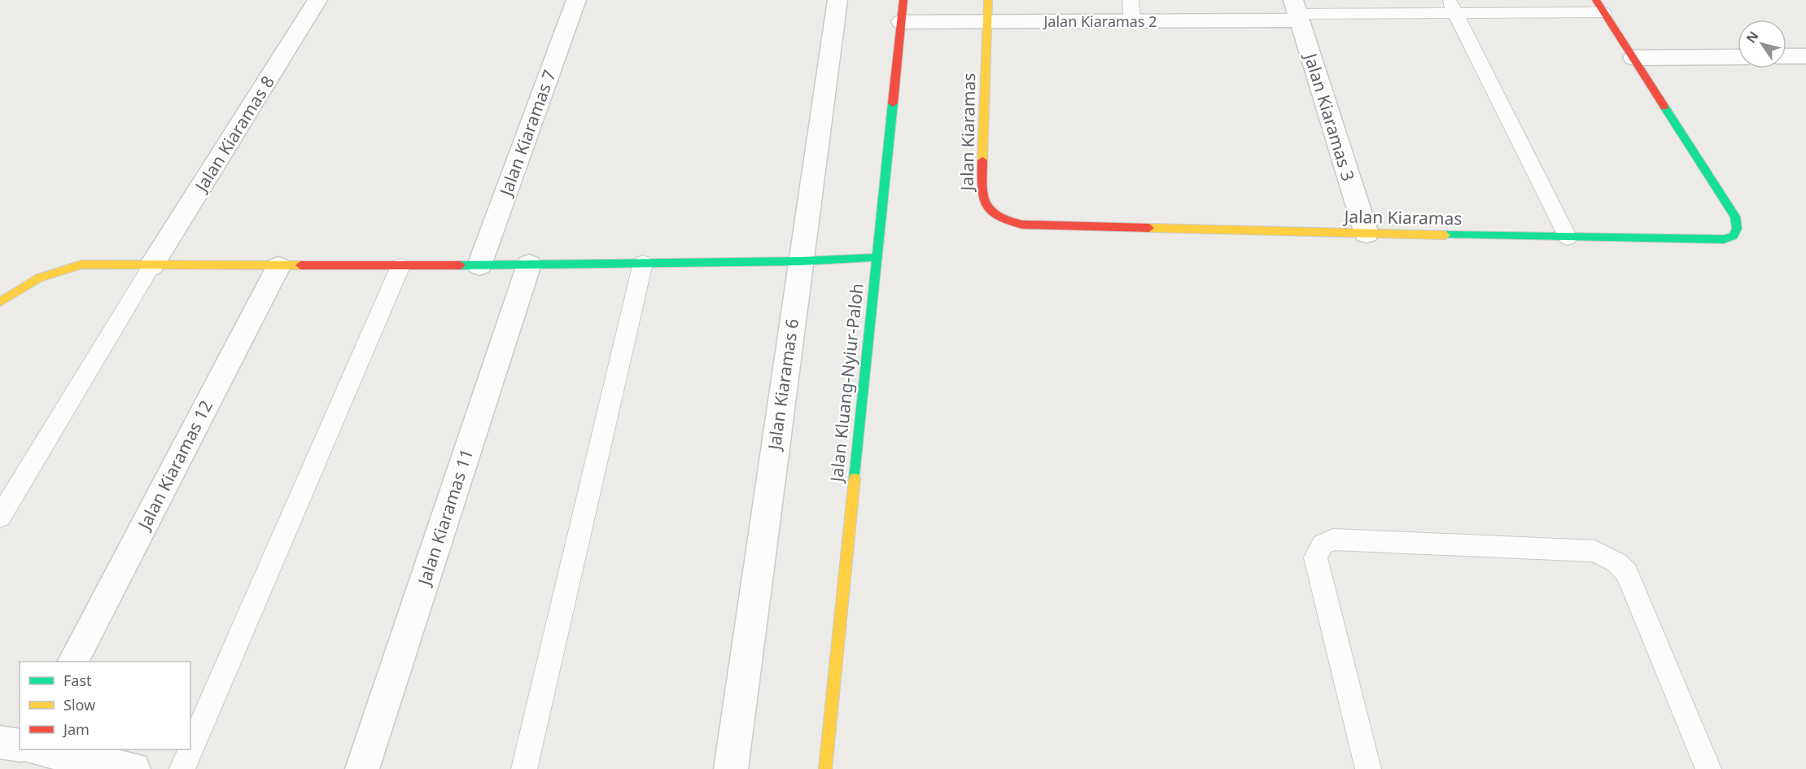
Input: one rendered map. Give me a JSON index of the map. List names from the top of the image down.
{
  "streets": {
    "street": [
      "Jalan Kiaramas 2",
      "Jalan Kiaramas 3",
      "Jalan Kiaramas",
      "Jalan Kiaramas 7",
      "Jalan Kiaramas 8",
      "Jalan Kluang-Nyiur-Paloh",
      "Jalan Kiaramas 6",
      "Jalan Kiaramas 12",
      "Jalan Kiaramas 11"
    ]
  },
  "crossings": [
    ["Jalan Kiaramas 2", "Jalan Kiaramas 3"],
    ["Jalan Kiaramas 2", "Jalan Kiaramas"],
    ["Jalan Kiaramas 2", "Jalan Kluang-Nyiur-Paloh"],
    ["Jalan Kiaramas 3", "Jalan Kiaramas"]
  ],
  "legend": ["Fast", "Slow", "Jam"],
  "north": "top left"
}
